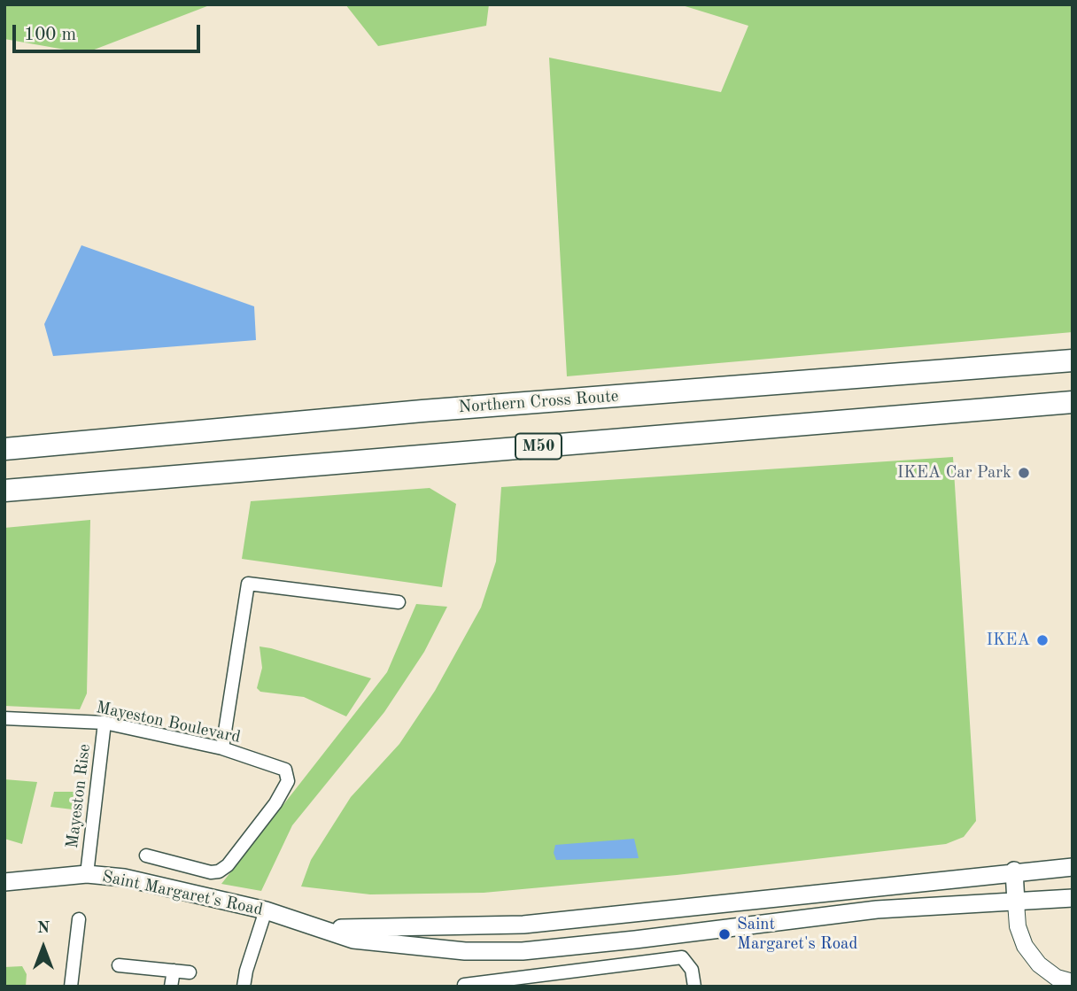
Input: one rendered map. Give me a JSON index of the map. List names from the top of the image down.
{
  "streets": {
    "highway": ["Northern Cross Route", "M50"],
    "main road": ["Saint Margaret's Road"],
    "street": ["Mayeston Boulevard", "Mayeston Rise"]
  },
  "crossings": [
    ["Mayeston Boulevard", "Mayeston Rise"],
    ["Mayeston Rise", "Saint Margaret's Road"]
  ],
  "places": ["IKEA Car Park", "IKEA", "Saint Margaret's Road"],
  "scale_bar": "100 m",
  "north": "top"
}
